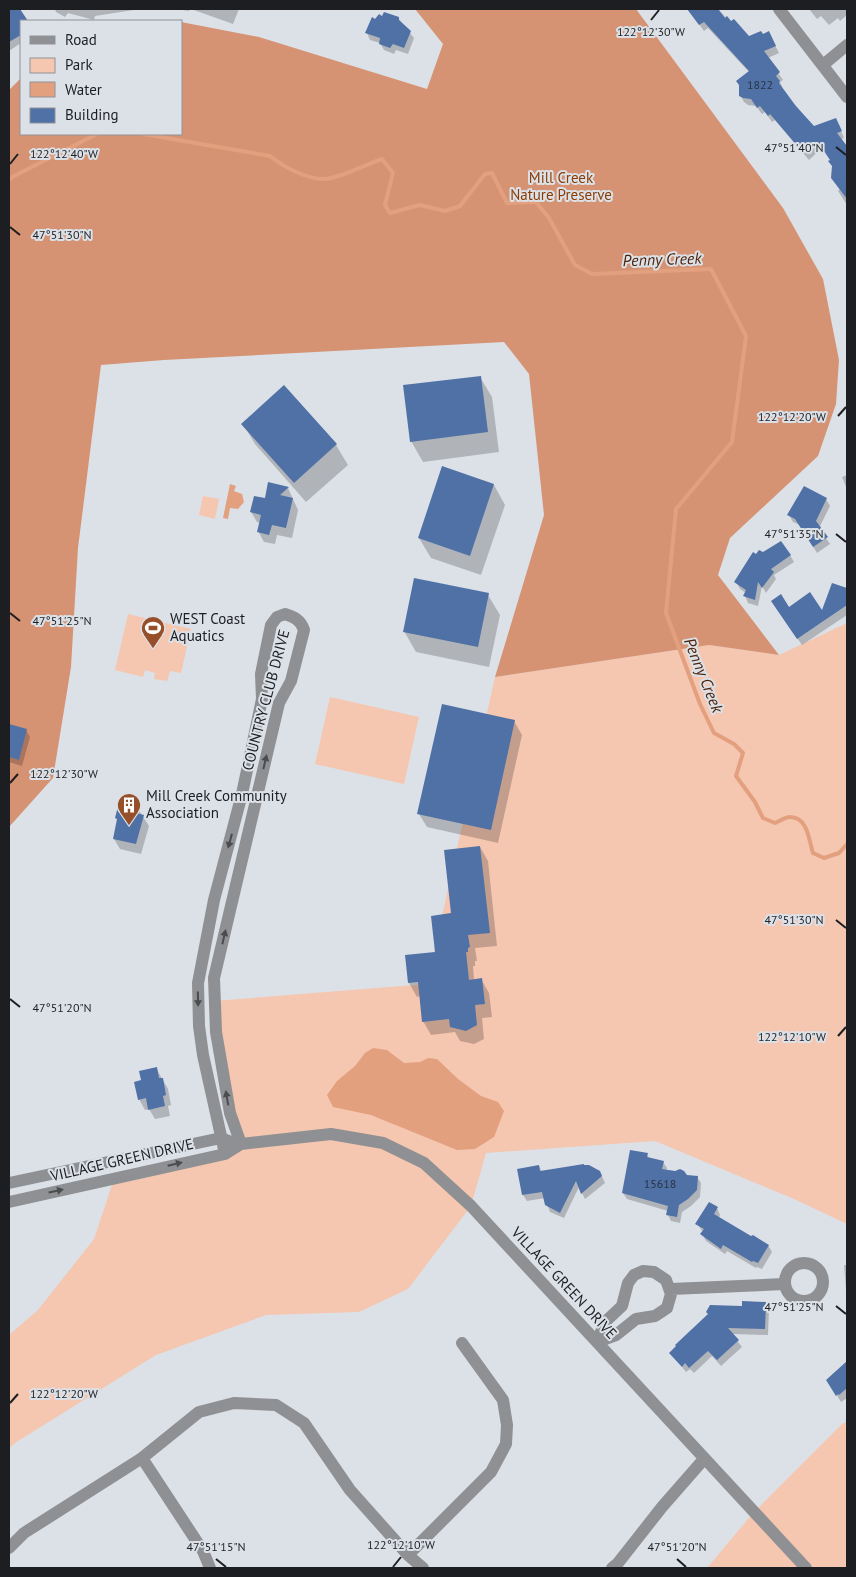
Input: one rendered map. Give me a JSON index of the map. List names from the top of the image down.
{
  "streets": {
    "street": ["COUNTRY CLUB DRIVE", "VILLAGE GREEN DRIVE"]
  },
  "crossings": [
    ["COUNTRY CLUB DRIVE", "VILLAGE GREEN DRIVE"]
  ],
  "water": ["Penny Creek"],
  "parks": ["Mill Creek Nature Preserve"],
  "places": {
    "sports": ["WEST Coast Aquatics"],
    "building": ["Mill Creek Community Association"]
  },
  "house_numbers": ["1822", "15618"],
  "legend": [
    "Road",
    "Park",
    "Water",
    "Building"
  ],
  "coordinates": [
    "122°12'30\"W",
    "47°51'40\"N",
    "122°12'40\"W",
    "47°51'30\"N",
    "122°12'20\"W",
    "47°51'35\"N",
    "47°51'25\"N",
    "47°51'20\"N",
    "122°12'10\"W",
    "47°51'15\"N"
  ]
}
